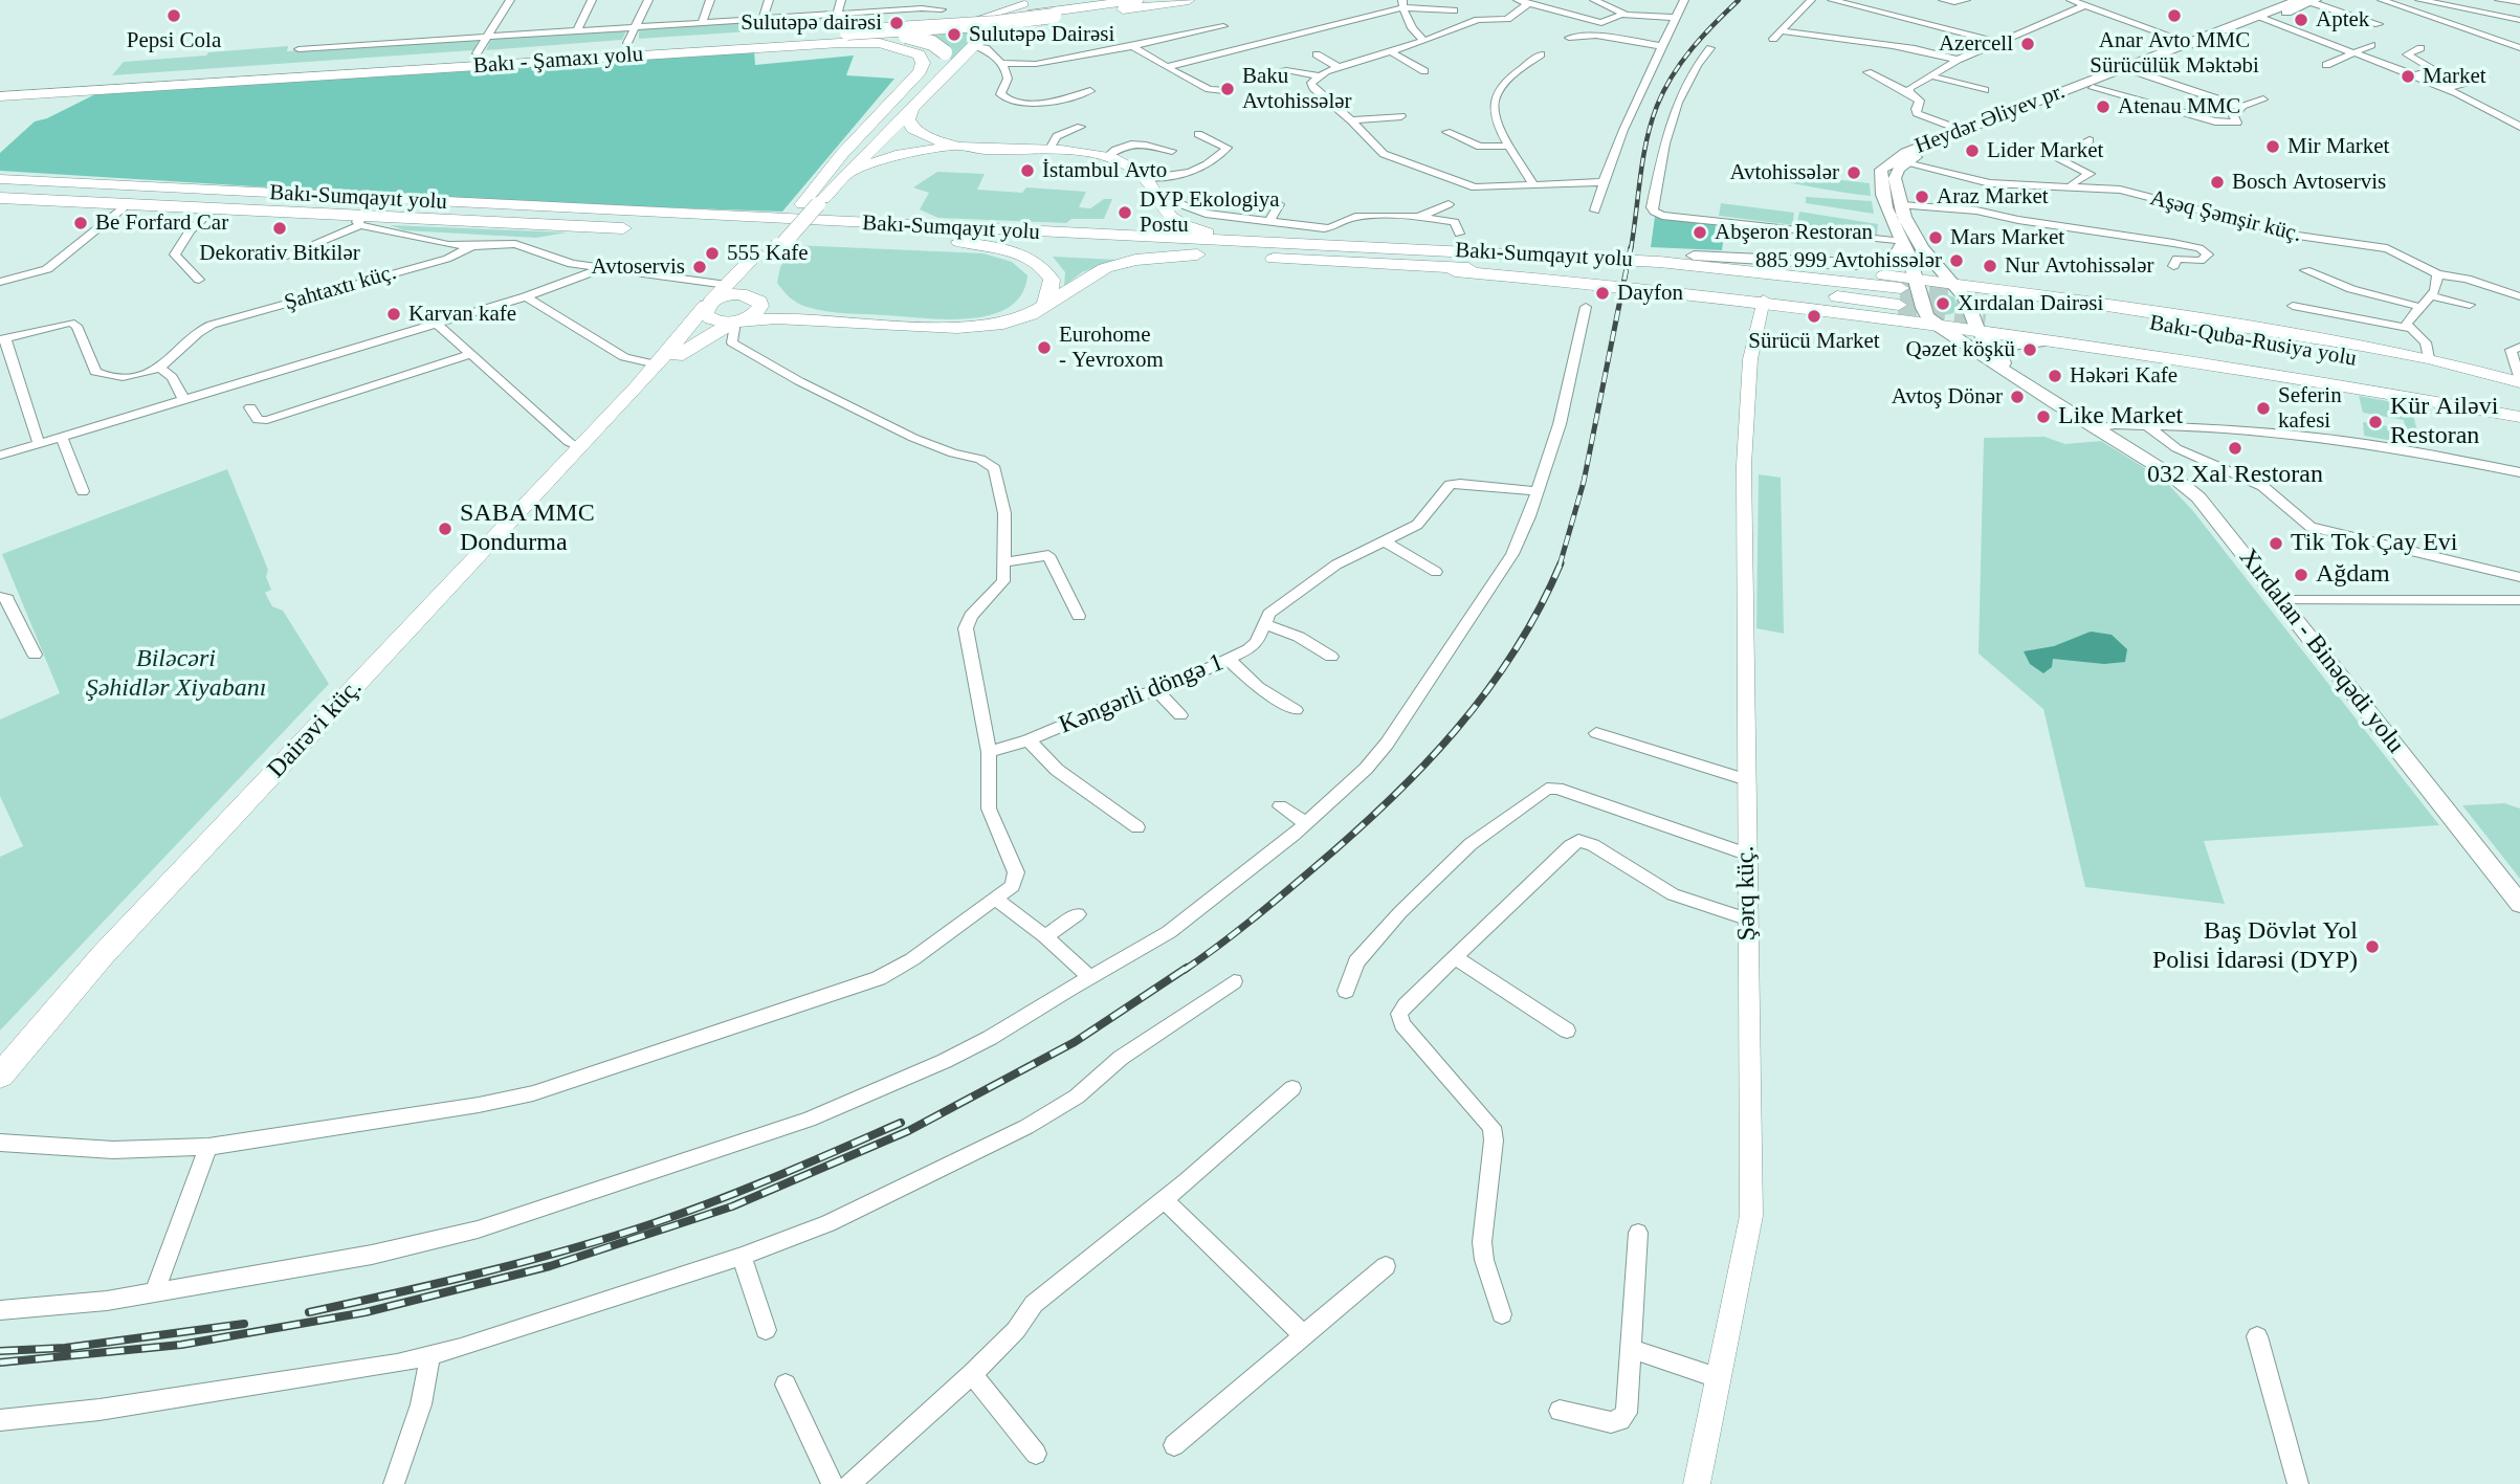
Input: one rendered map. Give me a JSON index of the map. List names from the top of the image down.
{
  "streets": {
    "highway": ["Bakı-Sumqayıt yolu"],
    "main road": [
      "Bakı - Şamaxı yolu",
      "Heydər Əliyev pr.",
      "Bakı-Quba-Rusiya yolu",
      "Xırdalan - Binəqədi yolu",
      "Dairəvi küç."
    ],
    "street": [
      "Aşəq Şəmşir küç.",
      "Şahtaxtı küç.",
      "Kəngərli döngə 1",
      "Şərq küç."
    ]
  },
  "crossings": [
    ["Heydər Əliyev pr.", "Aşəq Şəmşir küç."],
    ["Şahtaxtı küç.", "Dairəvi küç."]
  ],
  "parks": ["Biləcəri Şəhidlər Xiyabanı"],
  "places": [
    "Pepsi Cola",
    "Anar Avto MMC Sürücülük Məktəbi",
    "Aptek",
    "Sulutəpə dairəsi",
    "Sulutəpə Dairəsi",
    "Azercell",
    "Market",
    "Baku Avtohissələr",
    "Atenau MMC",
    "Mir Market",
    "Lider Market",
    "İstambul Avto",
    "Avtohissələr",
    "Bosch Avtoservis",
    "Araz Market",
    "DYP Ekologiya Postu",
    "Be Forfard Car",
    "Dekorativ Bitkilər",
    "Abşeron Restoran",
    "Mars Market",
    "555 Kafe",
    "885 999 Avtohissələr",
    "Nur Avtohissələr",
    "Avtoservis",
    "Dayfon",
    "Xırdalan Dairəsi",
    "Karvan kafe",
    "Sürücü Market",
    "Eurohome - Yevroxom",
    "Qəzet köşkü",
    "Həkəri Kafe",
    "Avtoş Dönər",
    "Seferin kafesi",
    "Like Market",
    "Kür Ailəvi Restoran",
    "032 Xal Restoran",
    "SABA MMC Dondurma",
    "Tik Tok Çay Evi",
    "Ağdam",
    "Baş Dövlət Yol Polisi İdarəsi (DYP)"
  ]
}
